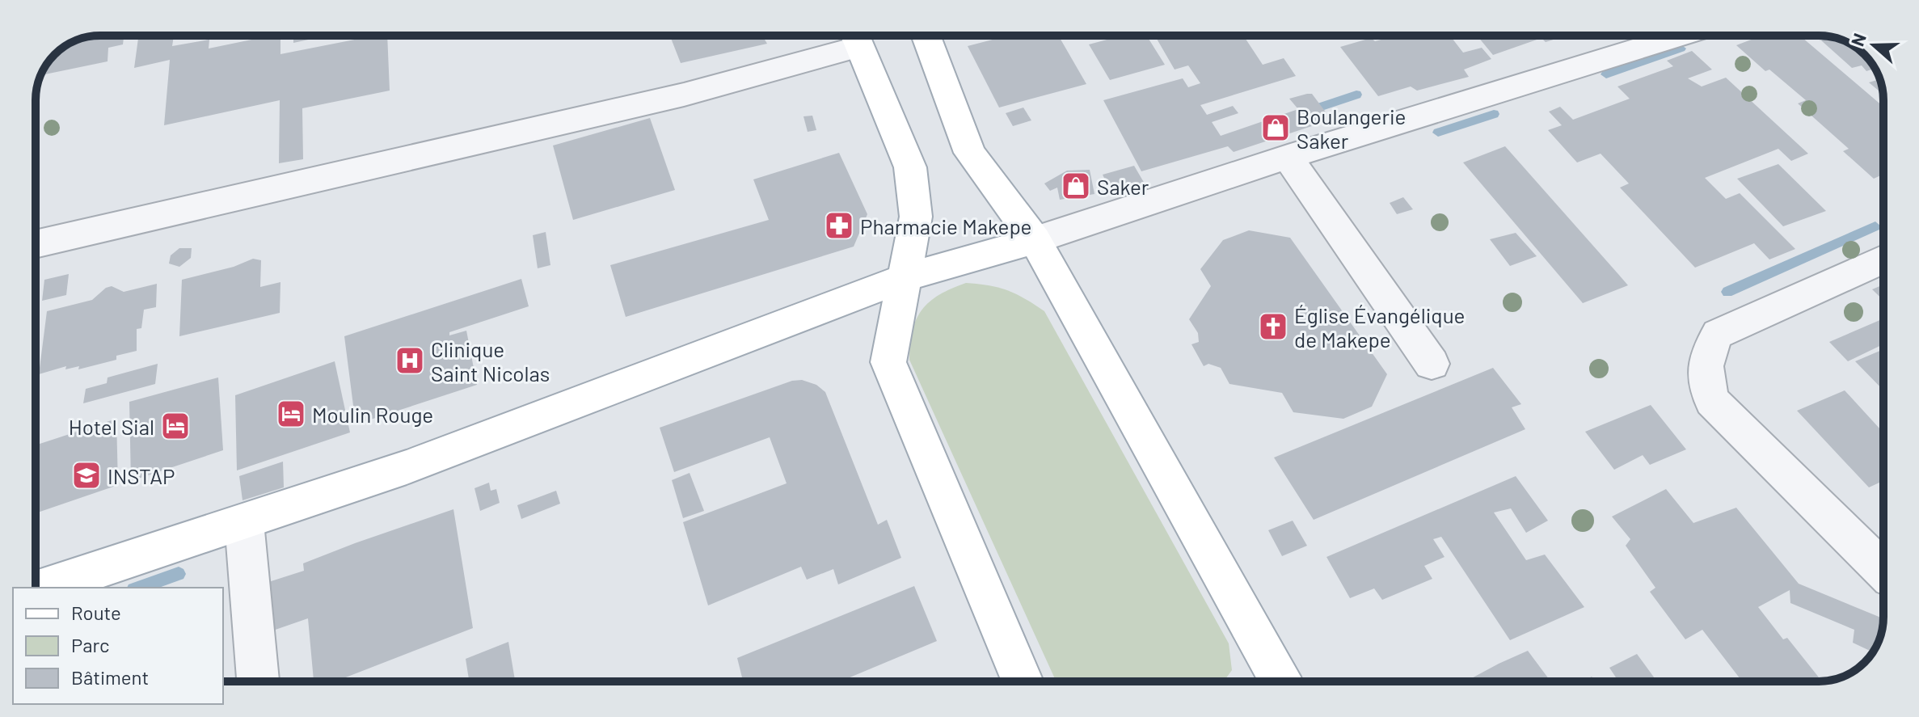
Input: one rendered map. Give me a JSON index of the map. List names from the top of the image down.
{
  "places": {
    "shop": ["Boulangerie Saker", "Saker"],
    "pharmacy": ["Pharmacie Makepe"],
    "church": ["Église Évangélique de Makepe"],
    "hospital": ["Clinique Saint Nicolas"],
    "hotel": ["Moulin Rouge", "Hotel Sial"],
    "school or university": ["INSTAP"]
  },
  "legend": ["Route", "Parc", "Bâtiment"],
  "north": "left"
}
